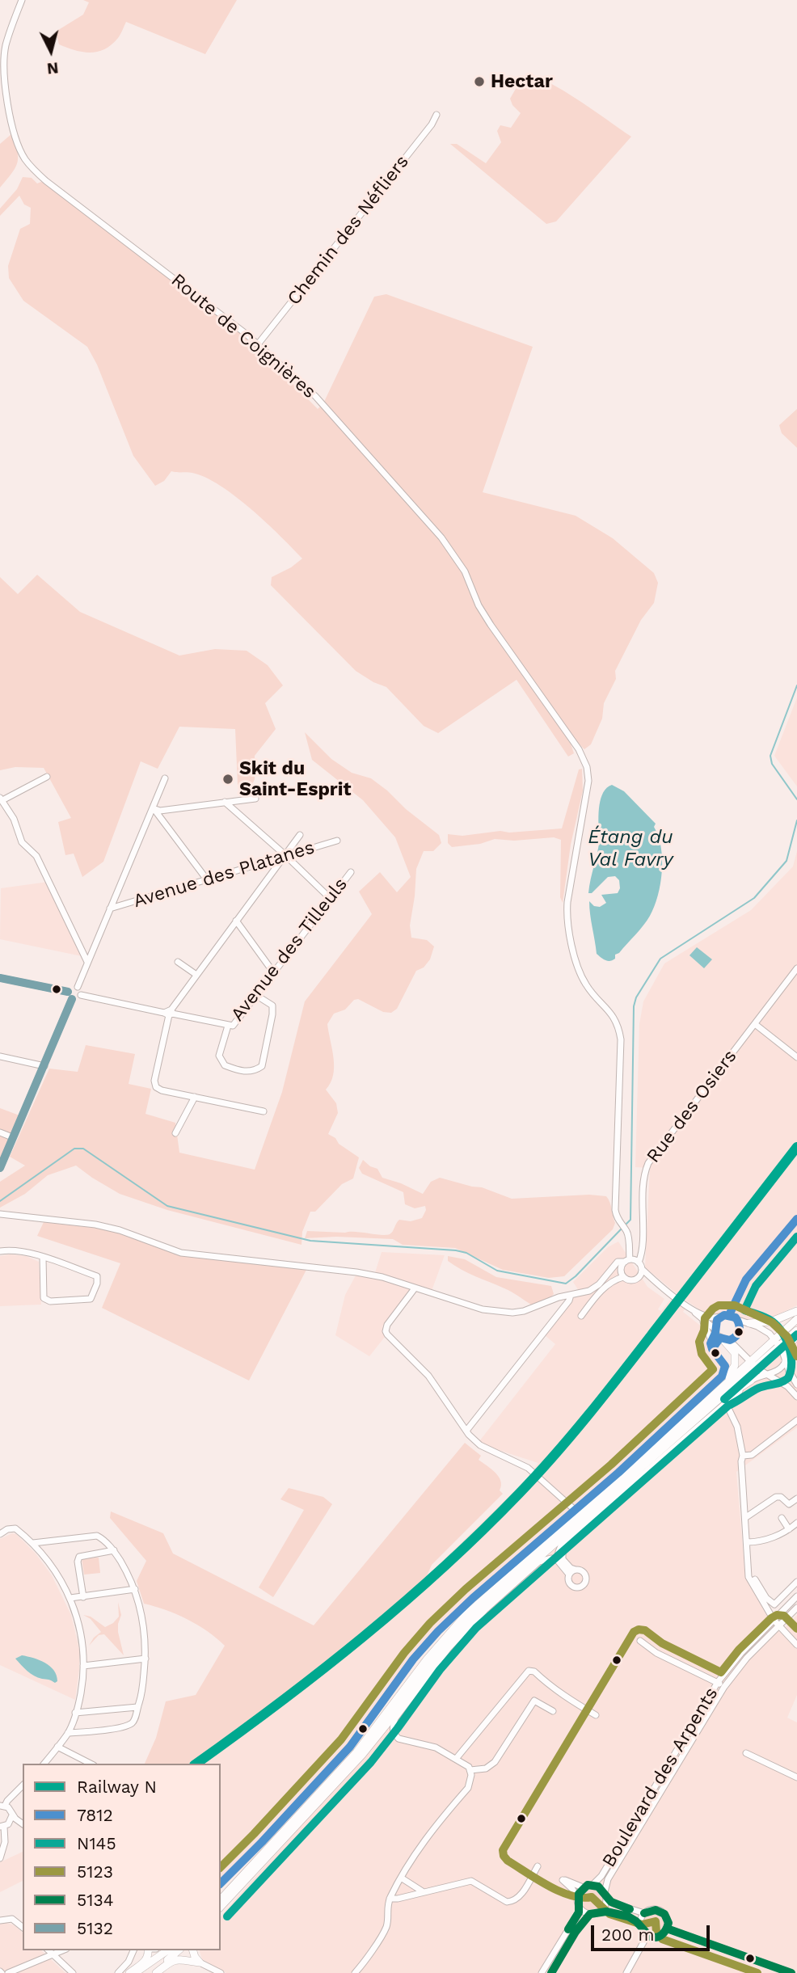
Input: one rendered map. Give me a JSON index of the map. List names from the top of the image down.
{
  "streets": {
    "street": [
      "Chemin des Néfliers",
      "Route de Coignières",
      "Avenue des Platanes",
      "Avenue des Tilleuls",
      "Rue des Osiers",
      "Boulevard des Arpents"
    ]
  },
  "crossings": [
    ["Chemin des Néfliers", "Route de Coignières"],
    ["Route de Coignières", "Rue des Osiers"]
  ],
  "water": ["Étang du Val Favry"],
  "places": ["Hectar", "Skit du Saint-Esprit"],
  "lines": [
    "transit line 5132",
    "rail line N",
    "transit line 7812",
    "transit line N145",
    "transit line 5123",
    "transit line 5134"
  ],
  "legend": [
    "Railway N",
    "7812",
    "N145",
    "5123",
    "5134",
    "5132"
  ],
  "scale_bar": "200 m",
  "north": "bottom"
}
